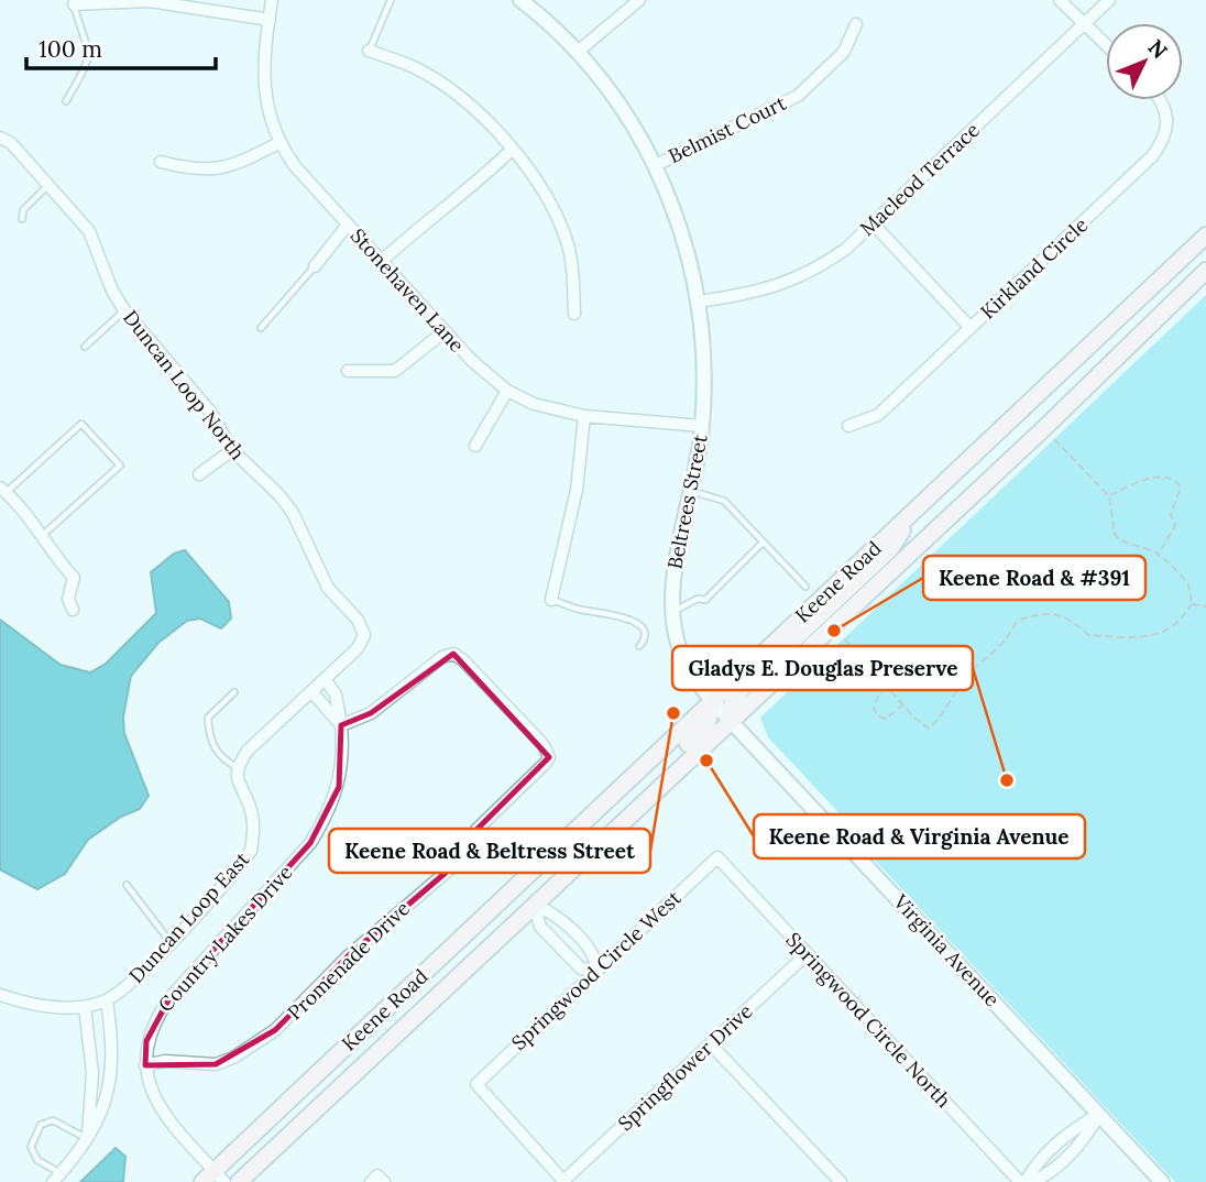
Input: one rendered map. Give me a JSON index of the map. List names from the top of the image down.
{
  "streets": {
    "main road": ["Keene Road"],
    "street": [
      "Belmist Court",
      "Macleod Terrace",
      "Kirkland Circle",
      "Stonehaven Lane",
      "Duncan Loop North",
      "Beltrees Street",
      "Duncan Loop East",
      "Country Lakes Drive",
      "Virginia Avenue",
      "Promenade Drive",
      "Springwood Circle West",
      "Springwood Circle North",
      "Springflower Drive"
    ]
  },
  "crossings": [
    ["Belmist Court", "Beltrees Street"],
    ["Macleod Terrace", "Beltrees Street"],
    ["Stonehaven Lane", "Beltrees Street"],
    ["Duncan Loop North", "Country Lakes Drive"],
    ["Beltrees Street", "Keene Road"],
    ["Beltrees Street", "Virginia Avenue"],
    ["Keene Road", "Country Lakes Drive"],
    ["Keene Road", "Virginia Avenue"],
    ["Country Lakes Drive", "Promenade Drive"],
    ["Springwood Circle West", "Springwood Circle North"],
    ["Springwood Circle West", "Springflower Drive"],
    ["Springwood Circle North", "Springflower Drive"]
  ],
  "places": [
    "Keene Road & #391",
    "Keene Road & Beltress Street",
    "Keene Road & Virginia Avenue",
    "Gladys E. Douglas Preserve"
  ],
  "scale_bar": "100 m",
  "north": "top right"
}
